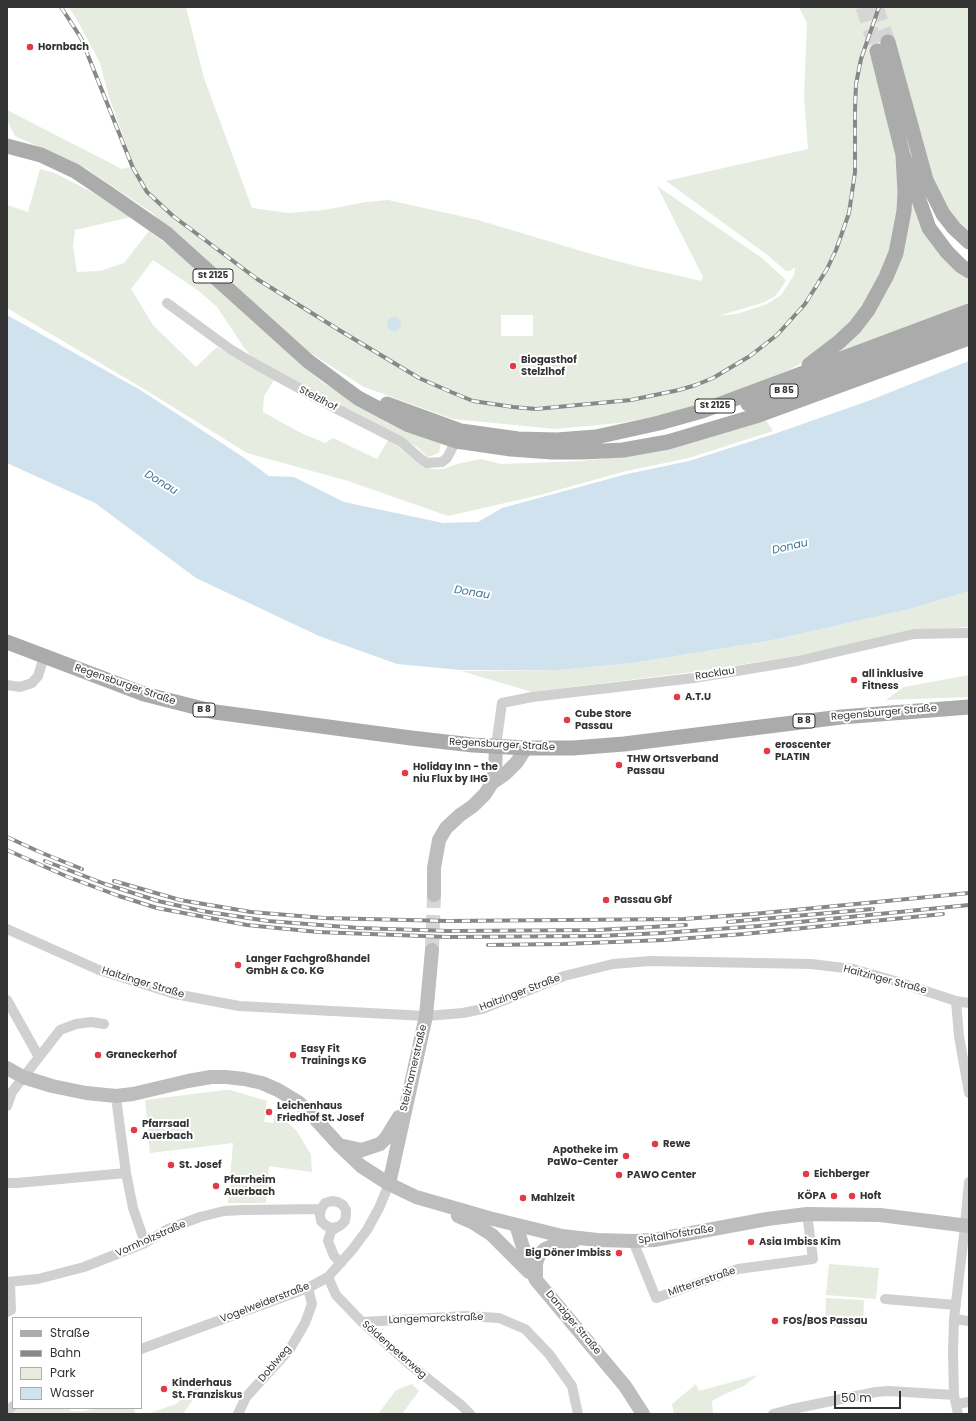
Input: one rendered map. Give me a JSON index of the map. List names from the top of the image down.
{
  "streets": {
    "main road": [
      "St 2125",
      "B 85",
      "Regensburger Straße",
      "B 8"
    ],
    "street": [
      "Stelzlhof",
      "Racklau",
      "Haitzinger Straße",
      "Stelzhamerstraße",
      "Spitalhofstraße",
      "Vornholzstraße",
      "Mittererstraße",
      "Vogelweiderstraße",
      "Langemarckstraße",
      "Danziger Straße",
      "Söldenpeterweg",
      "Doblweg"
    ]
  },
  "crossings": [
    ["St 2125", "B 85"],
    ["St 2125", "Stelzlhof"],
    ["Racklau", "Regensburger Straße"],
    ["Haitzinger Straße", "Stelzhamerstraße"],
    ["Stelzhamerstraße", "Spitalhofstraße"],
    ["Stelzhamerstraße", "Vogelweiderstraße"],
    ["Spitalhofstraße", "Mittererstraße"],
    ["Spitalhofstraße", "Vogelweiderstraße"],
    ["Spitalhofstraße", "Danziger Straße"],
    ["Vornholzstraße", "Vogelweiderstraße"],
    ["Vogelweiderstraße", "Söldenpeterweg"],
    ["Vogelweiderstraße", "Doblweg"],
    ["Langemarckstraße", "Söldenpeterweg"]
  ],
  "water": ["Donau"],
  "places": [
    "Hornbach",
    "Biogasthof Stelzlhof",
    "all inklusive Fitness",
    "A.T.U",
    "Cube Store Passau",
    "eroscenter PLATIN",
    "THW Ortsverband Passau",
    "Holiday Inn - the niu Flux by IHG",
    "Passau Gbf",
    "Langer Fachgroßhandel GmbH & Co. KG",
    "Graneckerhof",
    "Easy Fit Trainings KG",
    "Leichenhaus Friedhof St. Josef",
    "Pfarrsaal Auerbach",
    "Rewe",
    "Apotheke im PaWo-Center",
    "St. Josef",
    "Eichberger",
    "PAWO Center",
    "Pfarrheim Auerbach",
    "KÖPA",
    "Hoft",
    "Mahlzeit",
    "Asia Imbiss Kim",
    "Big Döner Imbiss",
    "FOS/BOS Passau",
    "Kinderhaus St. Franziskus"
  ],
  "legend": [
    "Straße",
    "Bahn",
    "Park",
    "Wasser"
  ],
  "scale_bar": "50 m"
}
